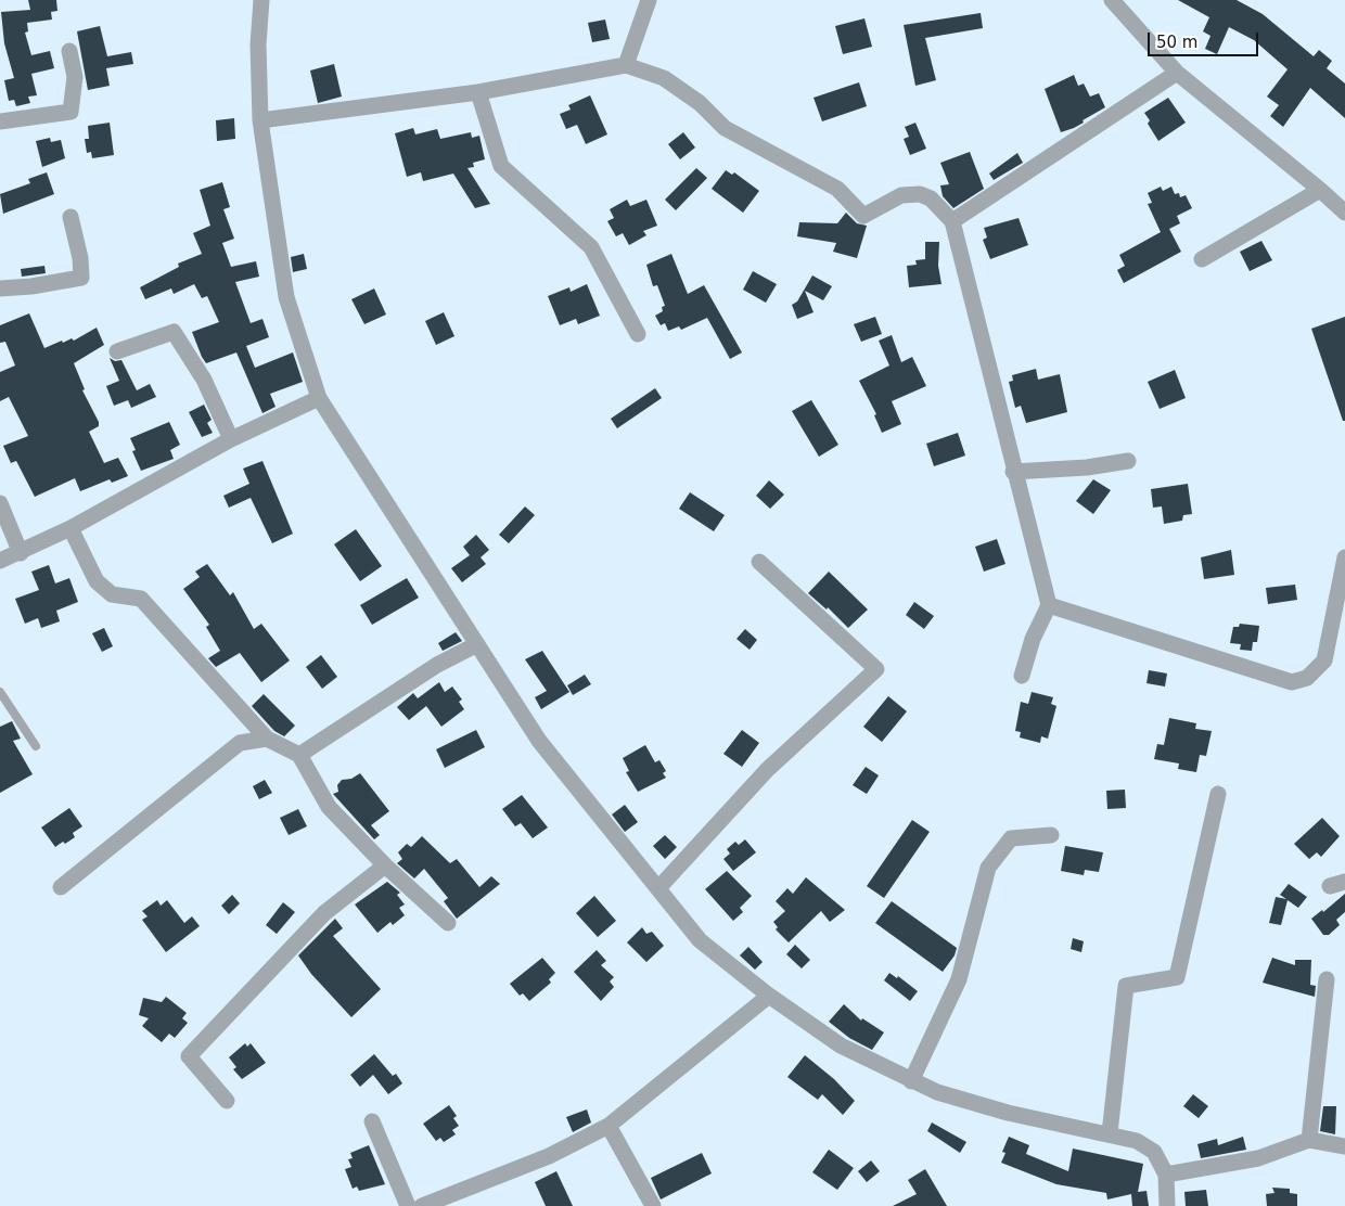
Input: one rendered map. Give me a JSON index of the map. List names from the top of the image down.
{
  "scale_bar": "50 m"
}
